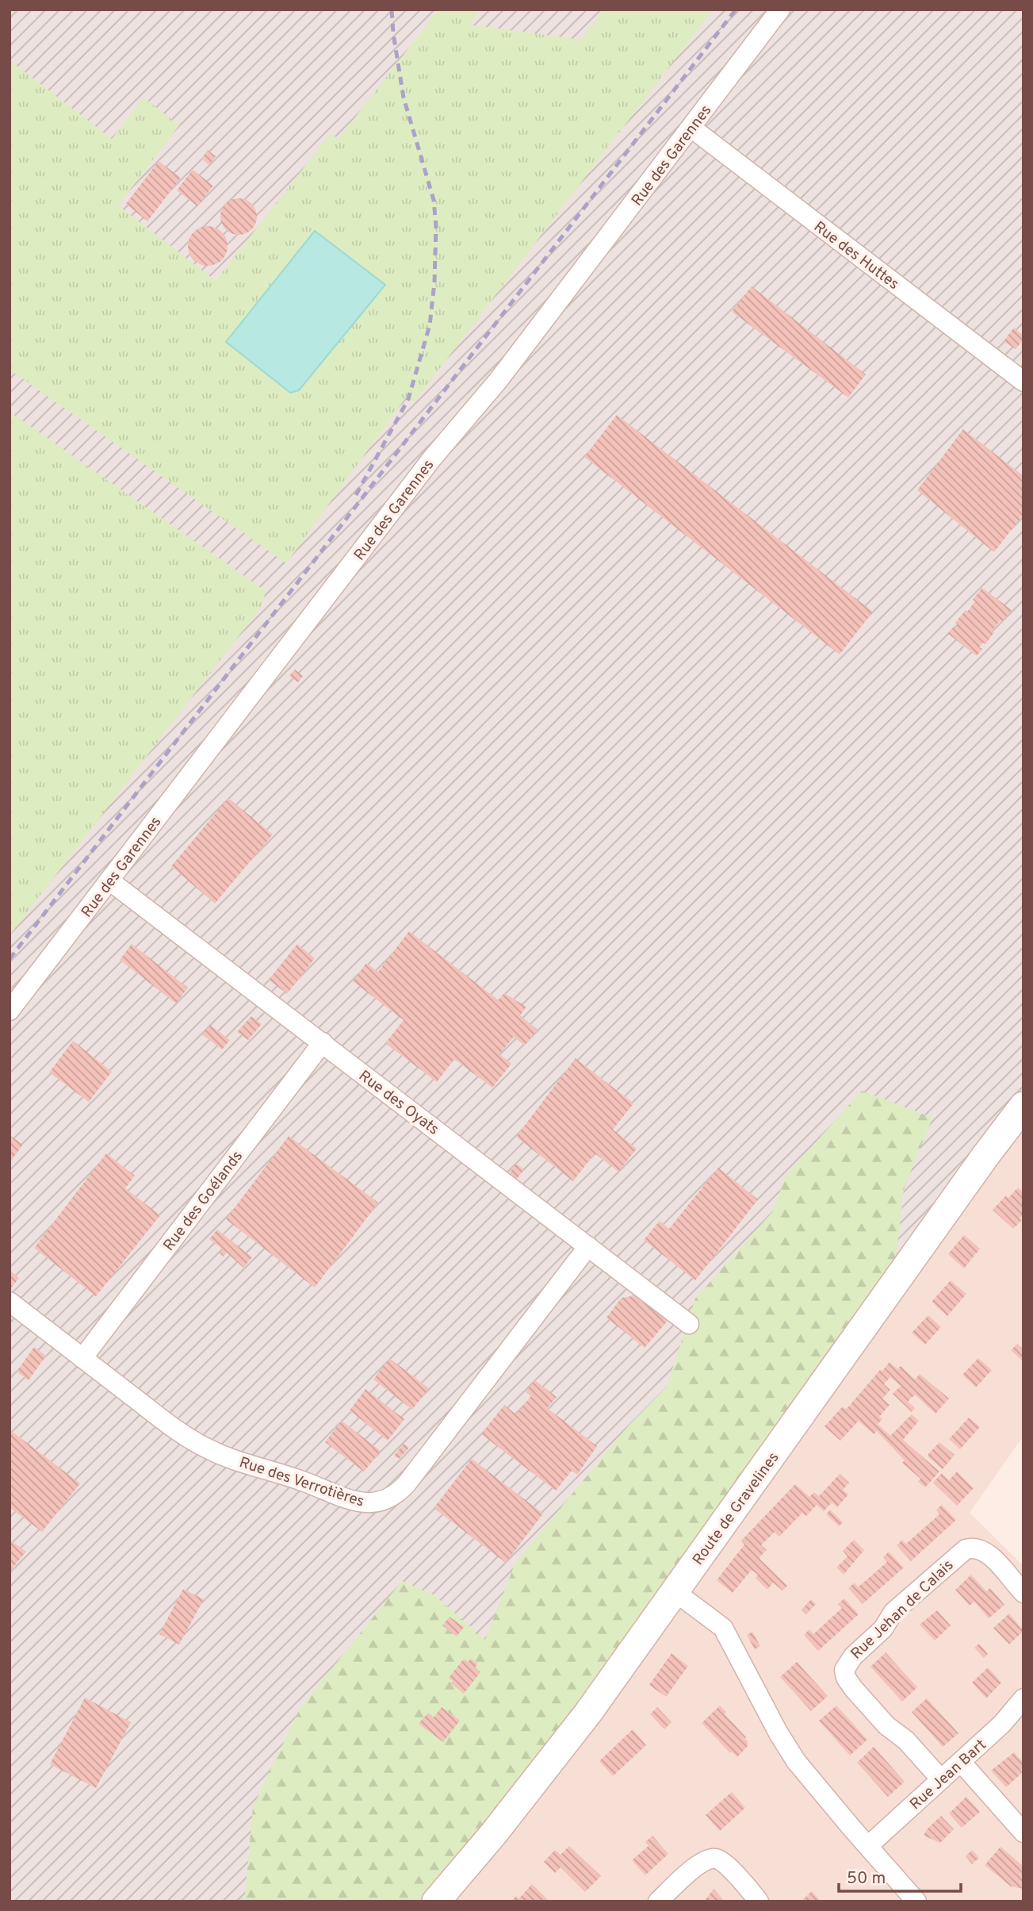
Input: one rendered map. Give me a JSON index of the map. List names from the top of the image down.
{
  "streets": {
    "main road": ["Route de Gravelines"],
    "street": [
      "Rue des Garennes",
      "Rue des Huttes",
      "Rue des Oyats",
      "Rue des Goélands",
      "Rue des Verrotières",
      "Rue Jehan de Calais",
      "Rue Jean Bart"
    ]
  },
  "crossings": [
    ["Rue des Garennes", "Rue des Huttes"],
    ["Rue des Garennes", "Rue des Oyats"],
    ["Rue des Oyats", "Rue des Goélands"],
    ["Rue des Oyats", "Rue des Verrotières"],
    ["Rue des Goélands", "Rue des Verrotières"],
    ["Rue Jehan de Calais", "Rue Jean Bart"]
  ],
  "scale_bar": "50 m"
}
